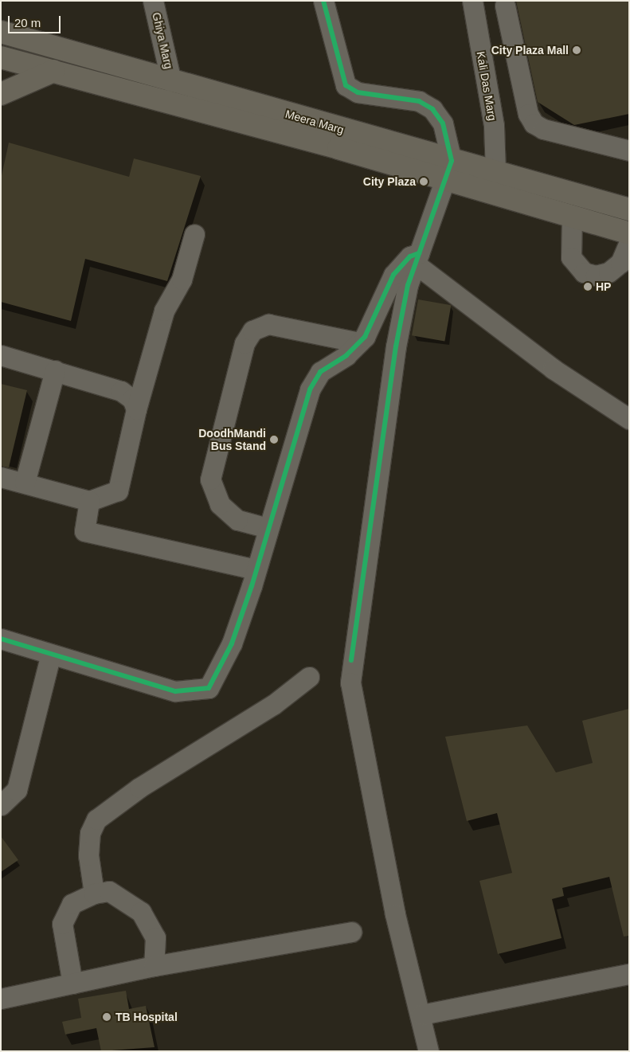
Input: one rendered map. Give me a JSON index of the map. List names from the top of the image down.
{
  "streets": {
    "main road": ["Meera Marg"],
    "street": ["Ghiya Marg", "Kali Das Marg"]
  },
  "crossings": [
    ["Ghiya Marg", "Meera Marg"],
    ["Kali Das Marg", "Meera Marg"]
  ],
  "places": [
    "City Plaza Mall",
    "City Plaza",
    "HP",
    "DoodhMandi Bus Stand",
    "TB Hospital"
  ],
  "scale_bar": "20 m"
}
